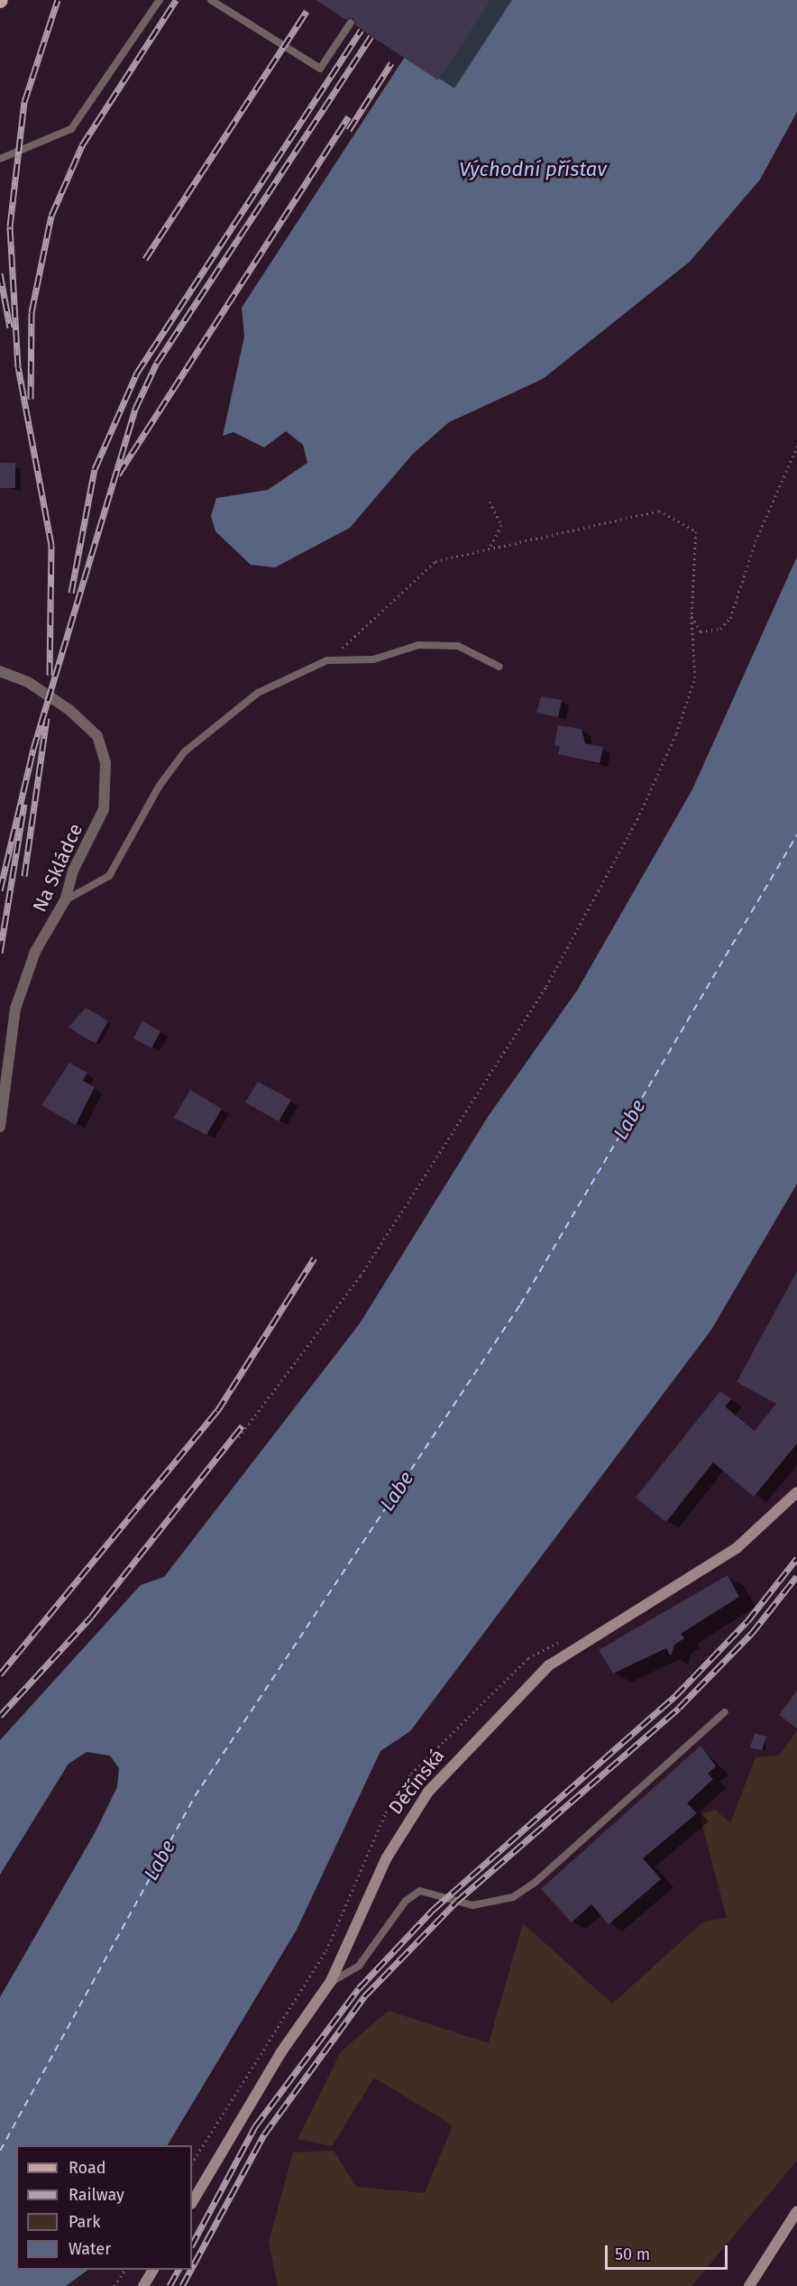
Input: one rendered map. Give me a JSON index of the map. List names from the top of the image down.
{
  "streets": {
    "main road": ["Děčínská"],
    "street": ["Na Skládce"]
  },
  "water": ["Východní přístav", "Labe"],
  "legend": [
    "Road",
    "Railway",
    "Park",
    "Water"
  ],
  "scale_bar": "50 m"
}
